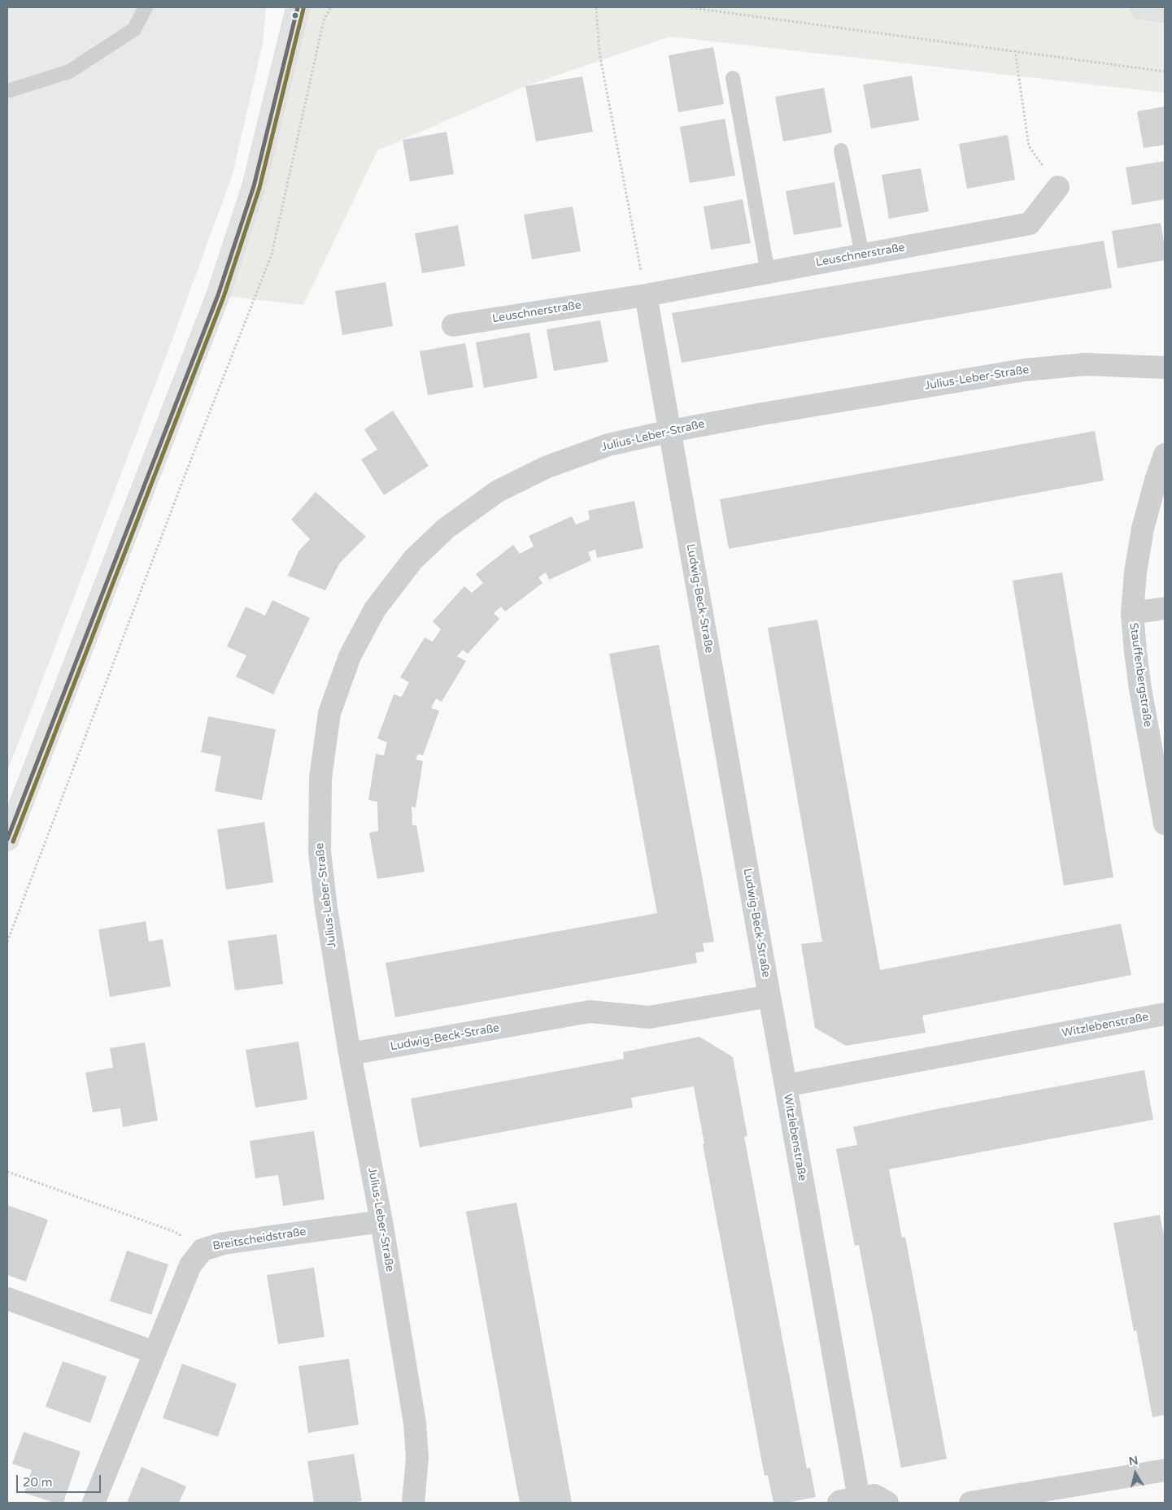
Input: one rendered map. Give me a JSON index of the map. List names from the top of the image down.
{
  "streets": {
    "street": [
      "Leuschnerstraße",
      "Julius-Leber-Straße",
      "Ludwig-Beck-Straße",
      "Stauffenbergstraße",
      "Witzlebenstraße",
      "Breitscheidstraße"
    ]
  },
  "crossings": [
    ["Julius-Leber-Straße", "Ludwig-Beck-Straße"],
    ["Julius-Leber-Straße", "Breitscheidstraße"]
  ],
  "scale_bar": "20 m",
  "north": "top"
}
